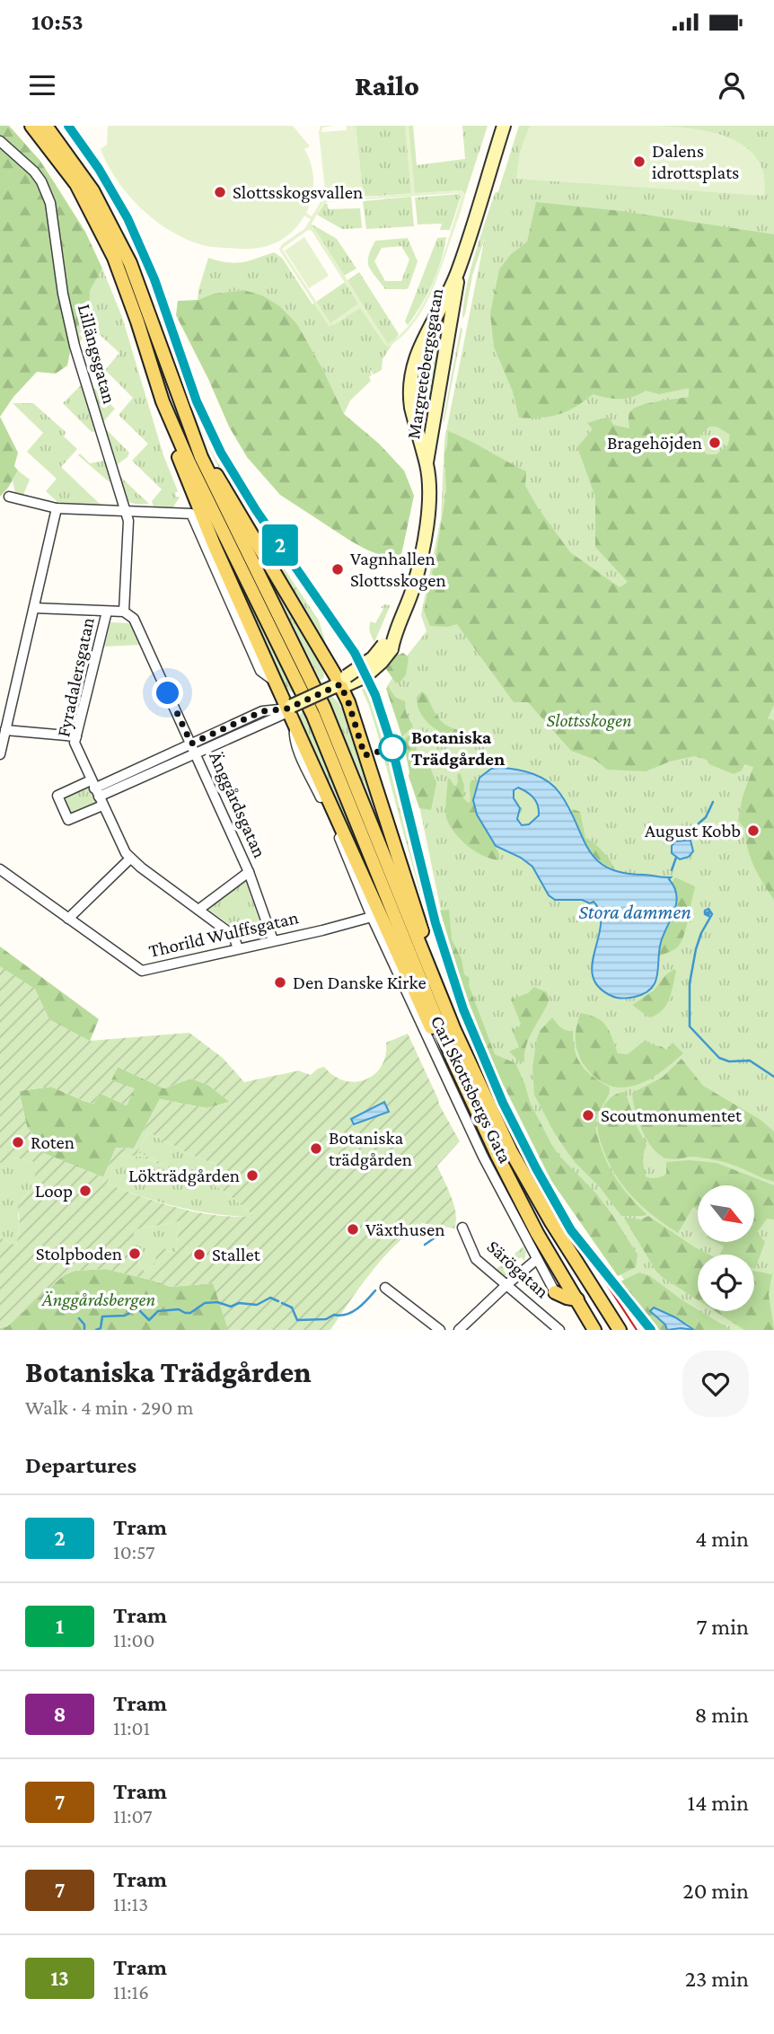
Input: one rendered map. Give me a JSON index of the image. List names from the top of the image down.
{
  "streets": {
    "main road": ["Margretebergsgatan"],
    "street": [
      "Lillängsgatan",
      "Fyradalersgatan",
      "Änggårdsgatan",
      "Thorild Wulffsgatan",
      "Carl Skottsbergs Gata",
      "Särögatan"
    ]
  },
  "crossings": [
    ["Fyradalersgatan", "Thorild Wulffsgatan"],
    ["Änggårdsgatan", "Thorild Wulffsgatan"],
    ["Thorild Wulffsgatan", "Carl Skottsbergs Gata"]
  ],
  "water": ["Stora dammen"],
  "parks": ["Slottsskogen", "Änggårdsbergen"],
  "places": [
    "Dalens idrottsplats",
    "Slottsskogsvallen",
    "Bragehöjden",
    "Vagnhallen Slottsskogen",
    "Botaniska Trädgården",
    "August Kobb",
    "Den Danske Kirke",
    "Scoutmonumentet",
    "Roten",
    "Botaniska trädgården",
    "Lökträdgården",
    "Loop",
    "Växthusen",
    "Stolpboden",
    "Stallet"
  ],
  "lines": ["tram line 2"],
  "north": "bottom right",
  "page": {
    "status": "10:53",
    "header": "Railo",
    "on_map": "2",
    "heading": [
      ["Botaniska Trädgården", "Walk · 4 min · 290 m"],
      "Departures"
    ],
    "list": [
      {
        "mark": "2",
        "name": "Tram",
        "note": "10:57",
        "value": "4 min"
      },
      {
        "mark": "1",
        "name": "Tram",
        "note": "11:00",
        "value": "7 min"
      },
      {
        "mark": "8",
        "name": "Tram",
        "note": "11:01",
        "value": "8 min"
      },
      {
        "mark": "7",
        "name": "Tram",
        "note": "11:07",
        "value": "14 min"
      },
      {
        "mark": "7",
        "name": "Tram",
        "note": "11:13",
        "value": "20 min"
      },
      {
        "mark": "13",
        "name": "Tram",
        "note": "11:16",
        "value": "23 min"
      }
    ]
  }
}
